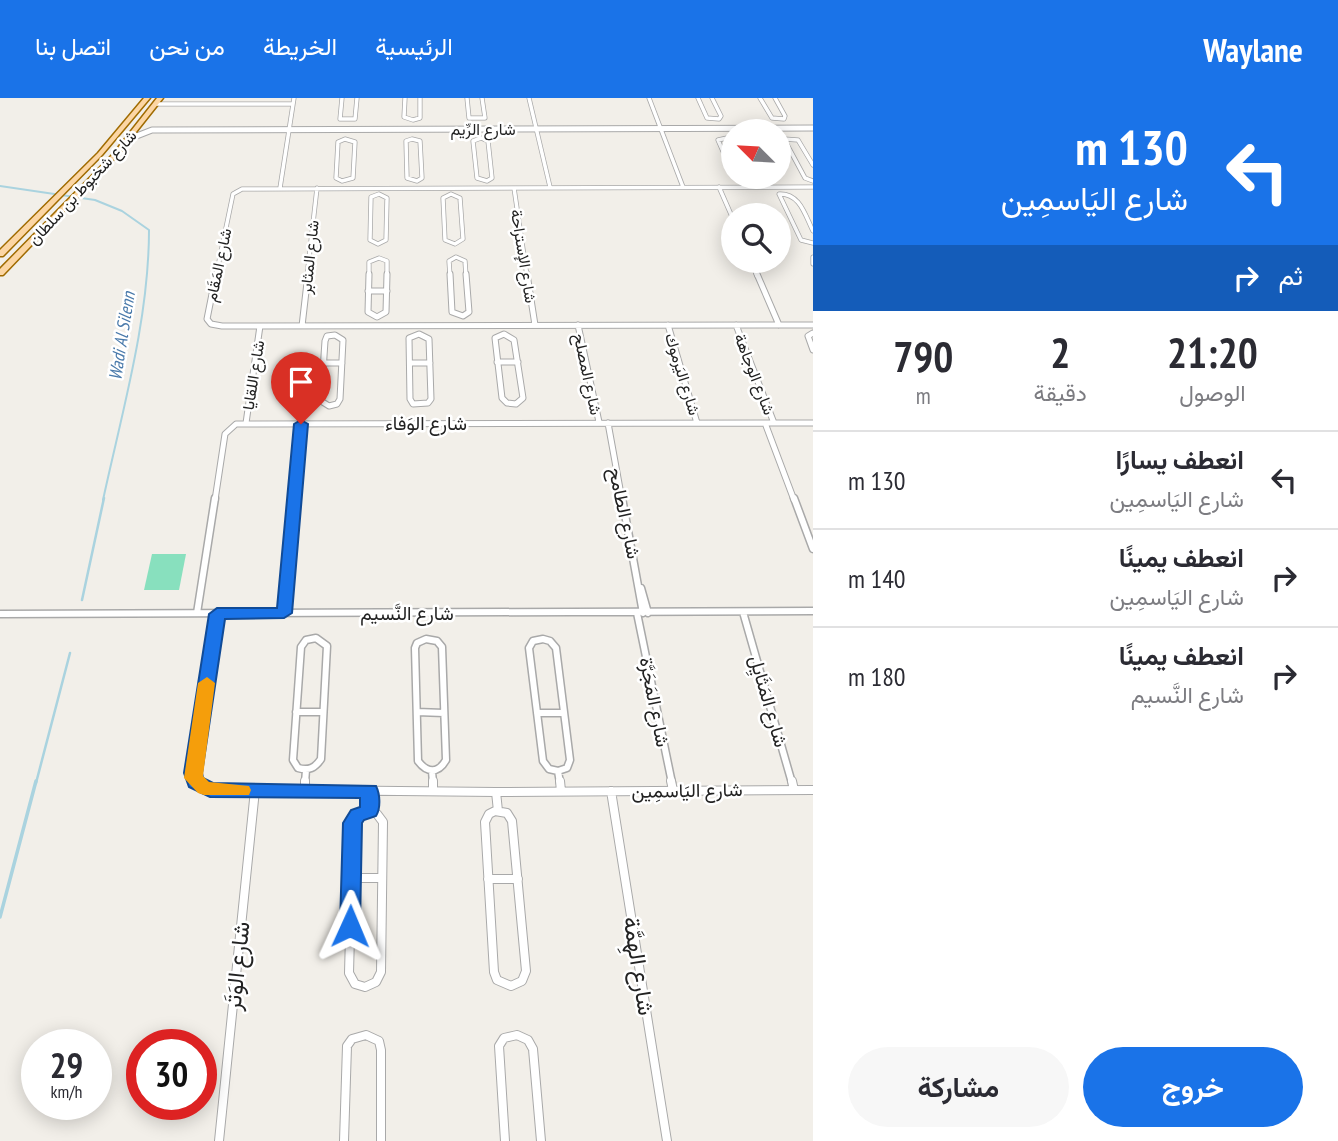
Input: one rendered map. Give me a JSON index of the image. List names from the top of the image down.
{
  "streets": {
    "main road": ["شارع شخبوط بن سلطان"],
    "street": [
      "شارع الرِّيم",
      "شارع الإستراحة",
      "شارع المثابر",
      "شارع المَقَام",
      "شارع المصلح",
      "شارع اليَرموك",
      "شارع الوجاهة",
      "شارع اللقايا",
      "شارع الوَفاء",
      "شارع الطامح",
      "شارع النَّسيم",
      "شارع المَثَايِل",
      "شارع المَجَرَّة",
      "شارع اليَاسمِين",
      "شارع الوَتَر",
      "شارع الهِمَّة"
    ]
  },
  "crossings": [
    ["شارع الرِّيم", "شارع شخبوط بن سلطان"],
    ["شارع الإستراحة", "شارع المَقَام"],
    ["شارع المثابر", "شارع المَقَام"],
    ["شارع المَقَام", "شارع المصلح"],
    ["شارع المَقَام", "شارع اليَرموك"],
    ["شارع المَقَام", "شارع الوجاهة"],
    ["شارع المَقَام", "شارع اللقايا"],
    ["شارع المصلح", "شارع الوَفاء"],
    ["شارع المصلح", "شارع الطامح"],
    ["شارع اليَرموك", "شارع الوَفاء"],
    ["شارع الوجاهة", "شارع الوَفاء"],
    ["شارع اللقايا", "شارع الوَفاء"],
    ["شارع الوَفاء", "شارع الطامح"],
    ["شارع الطامح", "شارع النَّسيم"],
    ["شارع الطامح", "شارع المَجَرَّة"],
    ["شارع النَّسيم", "شارع المَثَايِل"],
    ["شارع النَّسيم", "شارع المَجَرَّة"],
    ["شارع النَّسيم", "شارع اليَاسمِين"],
    ["شارع المَثَايِل", "شارع اليَاسمِين"],
    ["شارع المَجَرَّة", "شارع اليَاسمِين"],
    ["شارع اليَاسمِين", "شارع الوَتَر"],
    ["شارع اليَاسمِين", "شارع الهِمَّة"]
  ],
  "water": ["Wadi Al Silenn"],
  "north": "top left",
  "page": {
    "header": "Waylane",
    "nav": [
      "الرئيسية",
      "الخريطة",
      "من نحن",
      "اتصل بنا"
    ],
    "turn": ["130 m", "شارع اليَاسمِين"],
    "then": "ثم",
    "eta": [
      "21:20",
      "الوصول",
      "2",
      "دقيقة",
      "790",
      "m"
    ],
    "list": [
      {
        "name": "انعطف يسارًا",
        "note": "شارع اليَاسمِين",
        "value": "130 m"
      },
      {
        "name": "انعطف يمينًا",
        "note": "شارع اليَاسمِين",
        "value": "140 m"
      },
      {
        "name": "انعطف يمينًا",
        "note": "شارع النَّسيم",
        "value": "180 m"
      }
    ],
    "speed": "29 km/h",
    "limit": "30",
    "buttons": ["خروج", "مشاركة"]
  }
}
